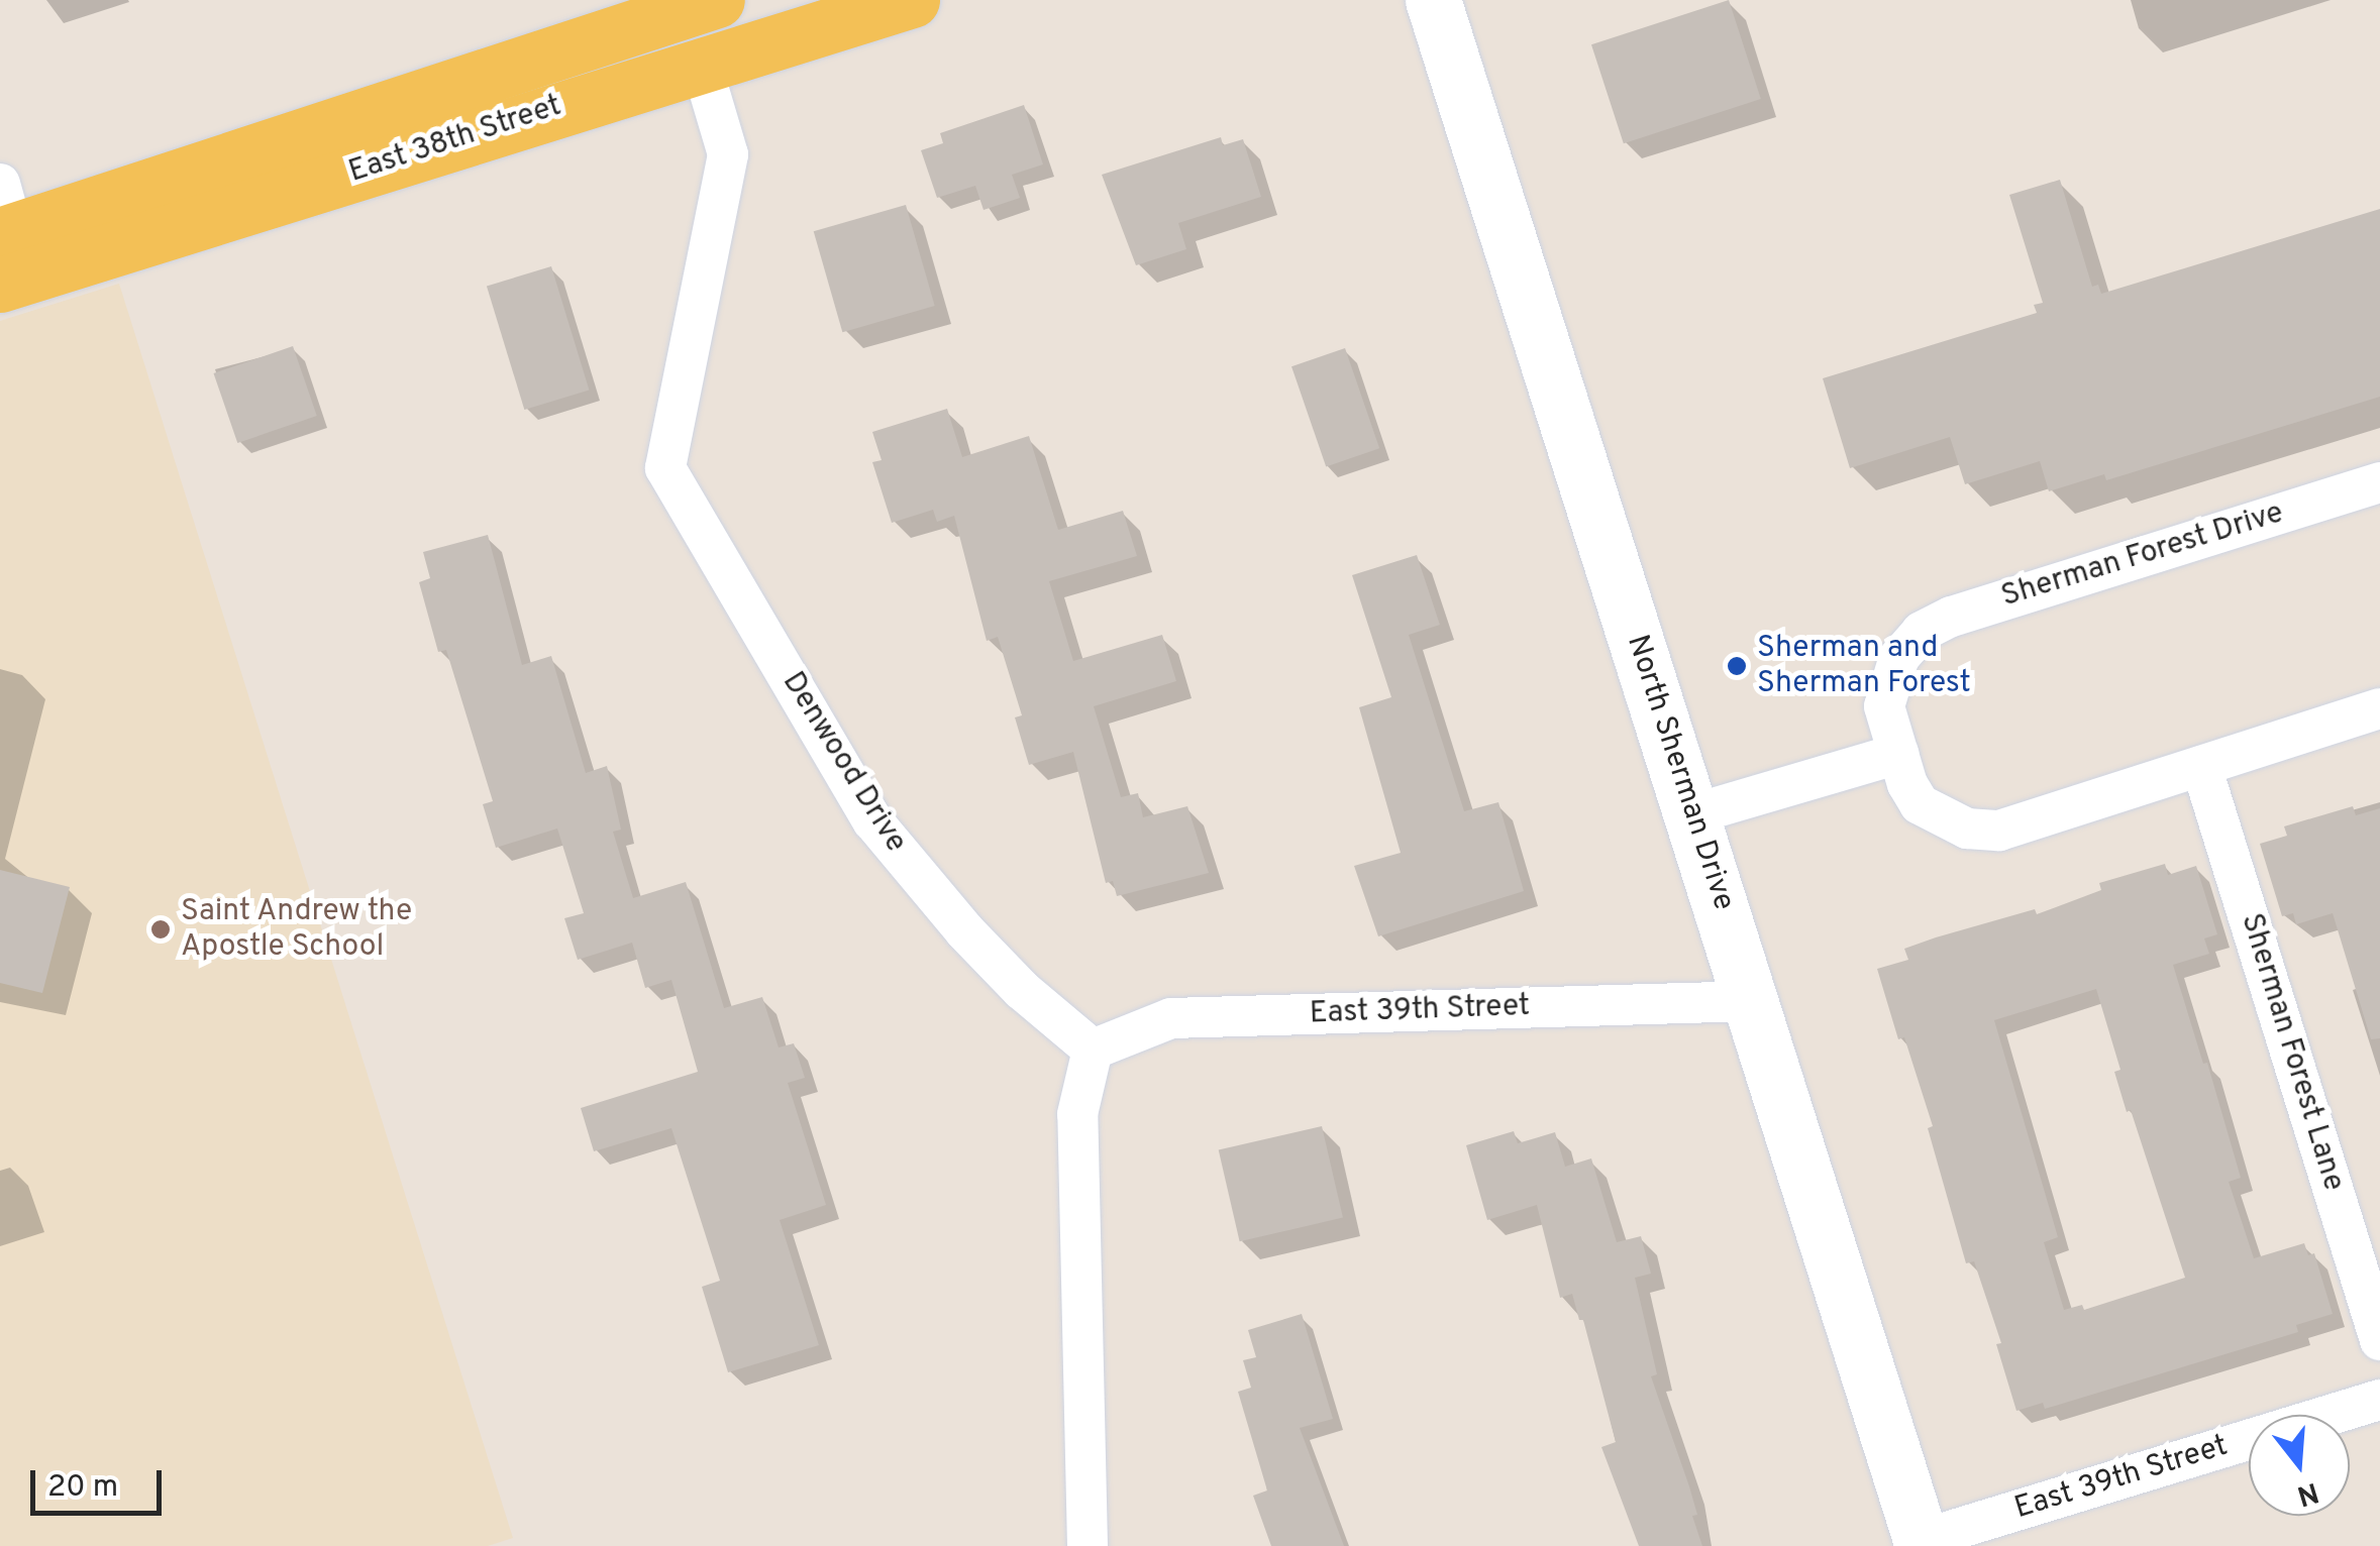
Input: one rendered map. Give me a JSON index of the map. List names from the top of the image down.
{
  "streets": {
    "main road": ["East 38th Street", "North Sherman Drive"],
    "street": [
      "Sherman Forest Drive",
      "Denwood Drive",
      "East 39th Street",
      "Sherman Forest Lane"
    ]
  },
  "crossings": [
    ["East 38th Street", "Denwood Drive"],
    ["Sherman Forest Drive", "Sherman Forest Lane"],
    ["Denwood Drive", "East 39th Street"],
    ["North Sherman Drive", "East 39th Street"]
  ],
  "places": ["Sherman and Sherman Forest", "Saint Andrew the Apostle School"],
  "scale_bar": "20 m",
  "north": "bottom"
}
